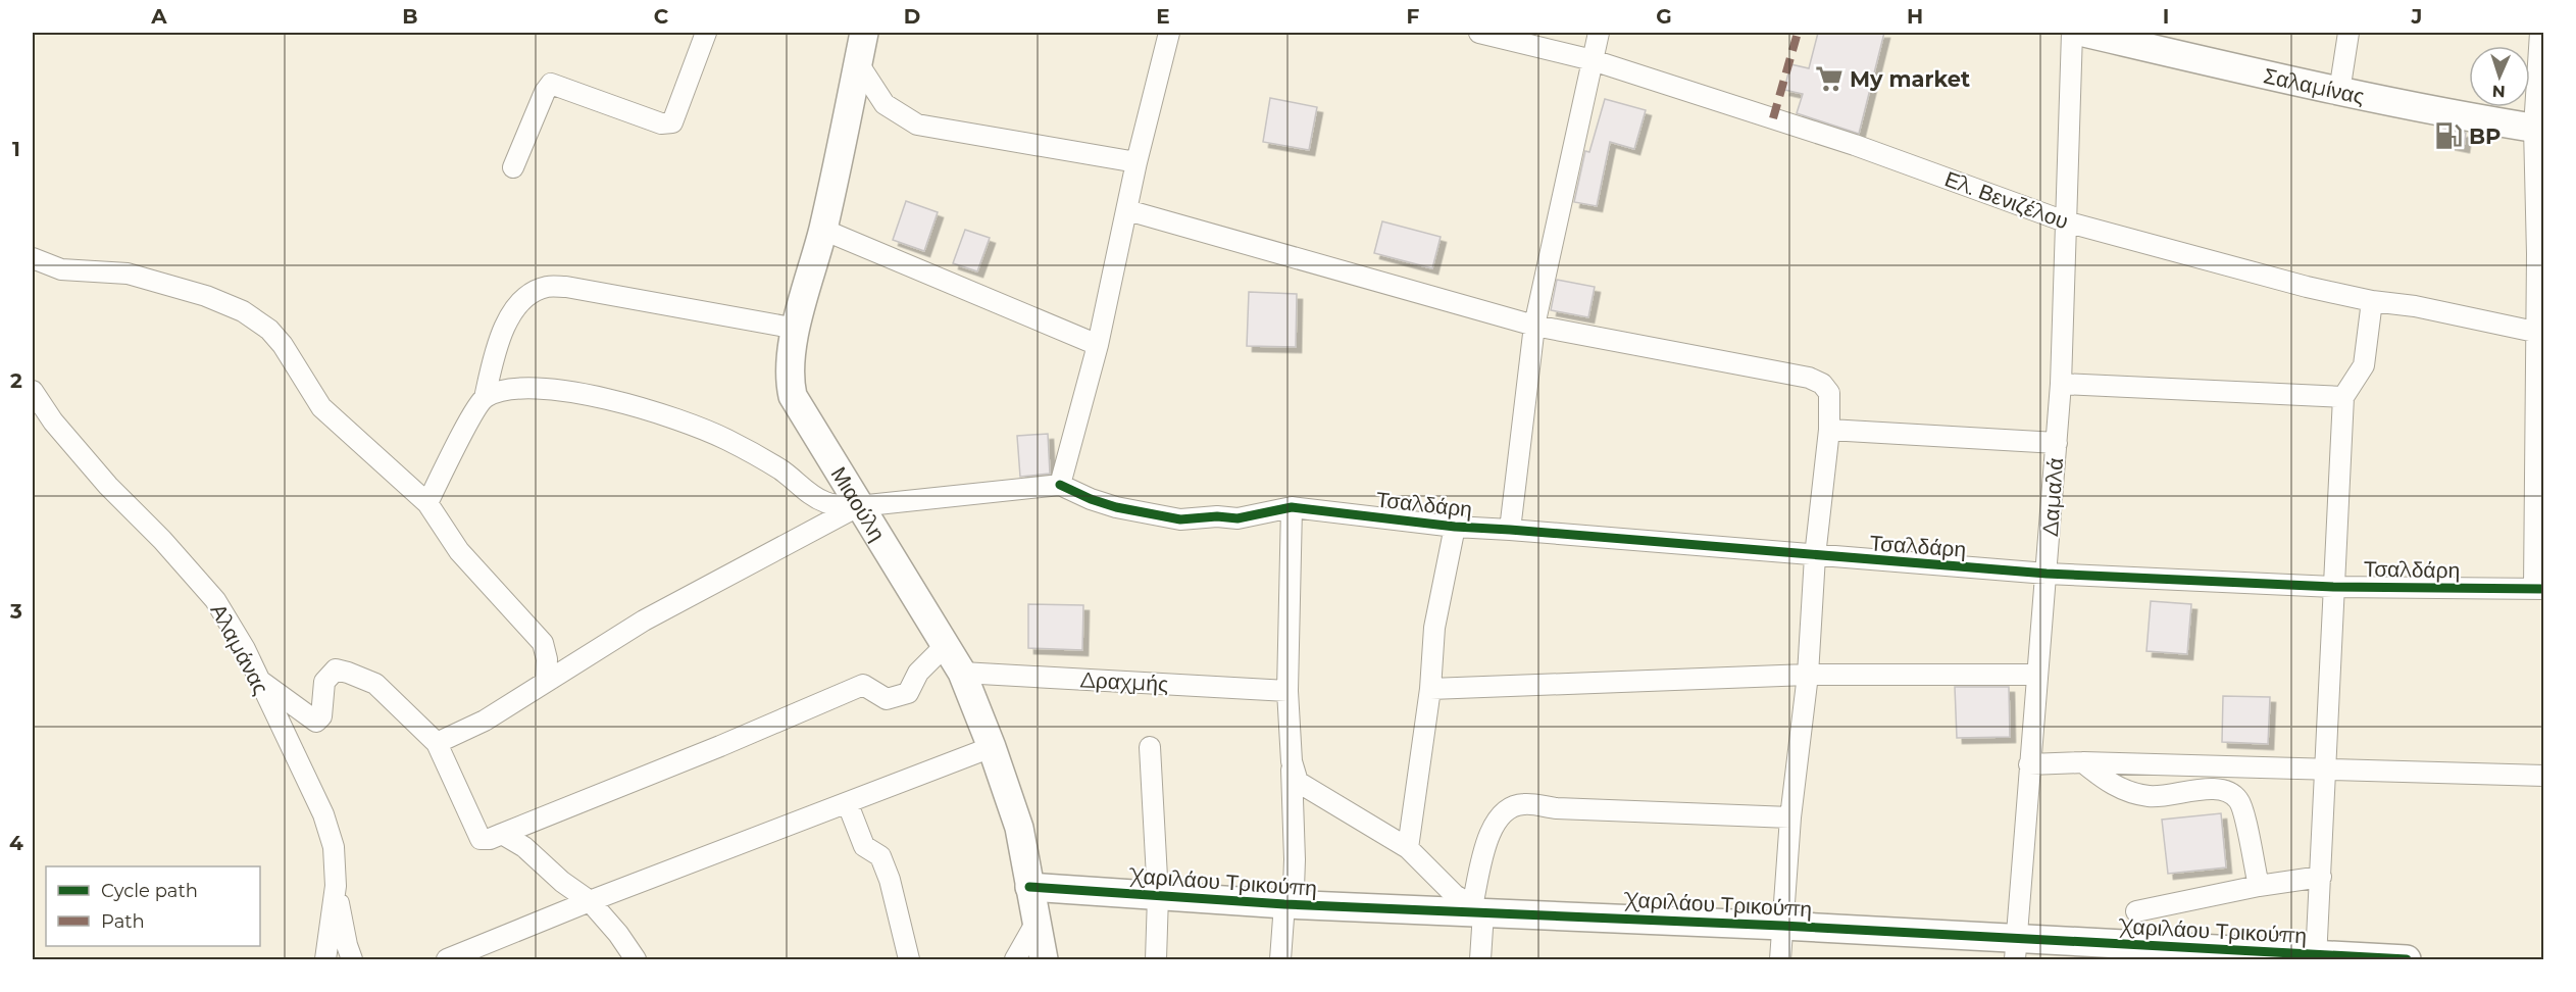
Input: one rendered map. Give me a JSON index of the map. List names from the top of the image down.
{
  "streets": {
    "street": [
      "Σαλαμίνας",
      "Ελ. Βενιζέλου",
      "Δαμαλά",
      "Μιαούλη",
      "Τσαλδάρη",
      "Αλαμάνας",
      "Δραχμής",
      "Χαριλάου Τρικούπη"
    ]
  },
  "crossings": [
    ["Ελ. Βενιζέλου", "Δαμαλά"],
    ["Δαμαλά", "Τσαλδάρη"],
    ["Δαμαλά", "Χαριλάου Τρικούπη"],
    ["Μιαούλη", "Δραχμής"],
    ["Μιαούλη", "Χαριλάου Τρικούπη"]
  ],
  "places": {
    "supermarket": ["My market"],
    "fuel station": ["BP"]
  },
  "legend": ["Cycle path", "Path"],
  "north": "bottom",
  "grid": {
    "columns": [
      "A",
      "B",
      "C",
      "D",
      "E",
      "F",
      "G",
      "H",
      "I",
      "J"
    ],
    "rows": [
      "1",
      "2",
      "3",
      "4"
    ]
  }
}
